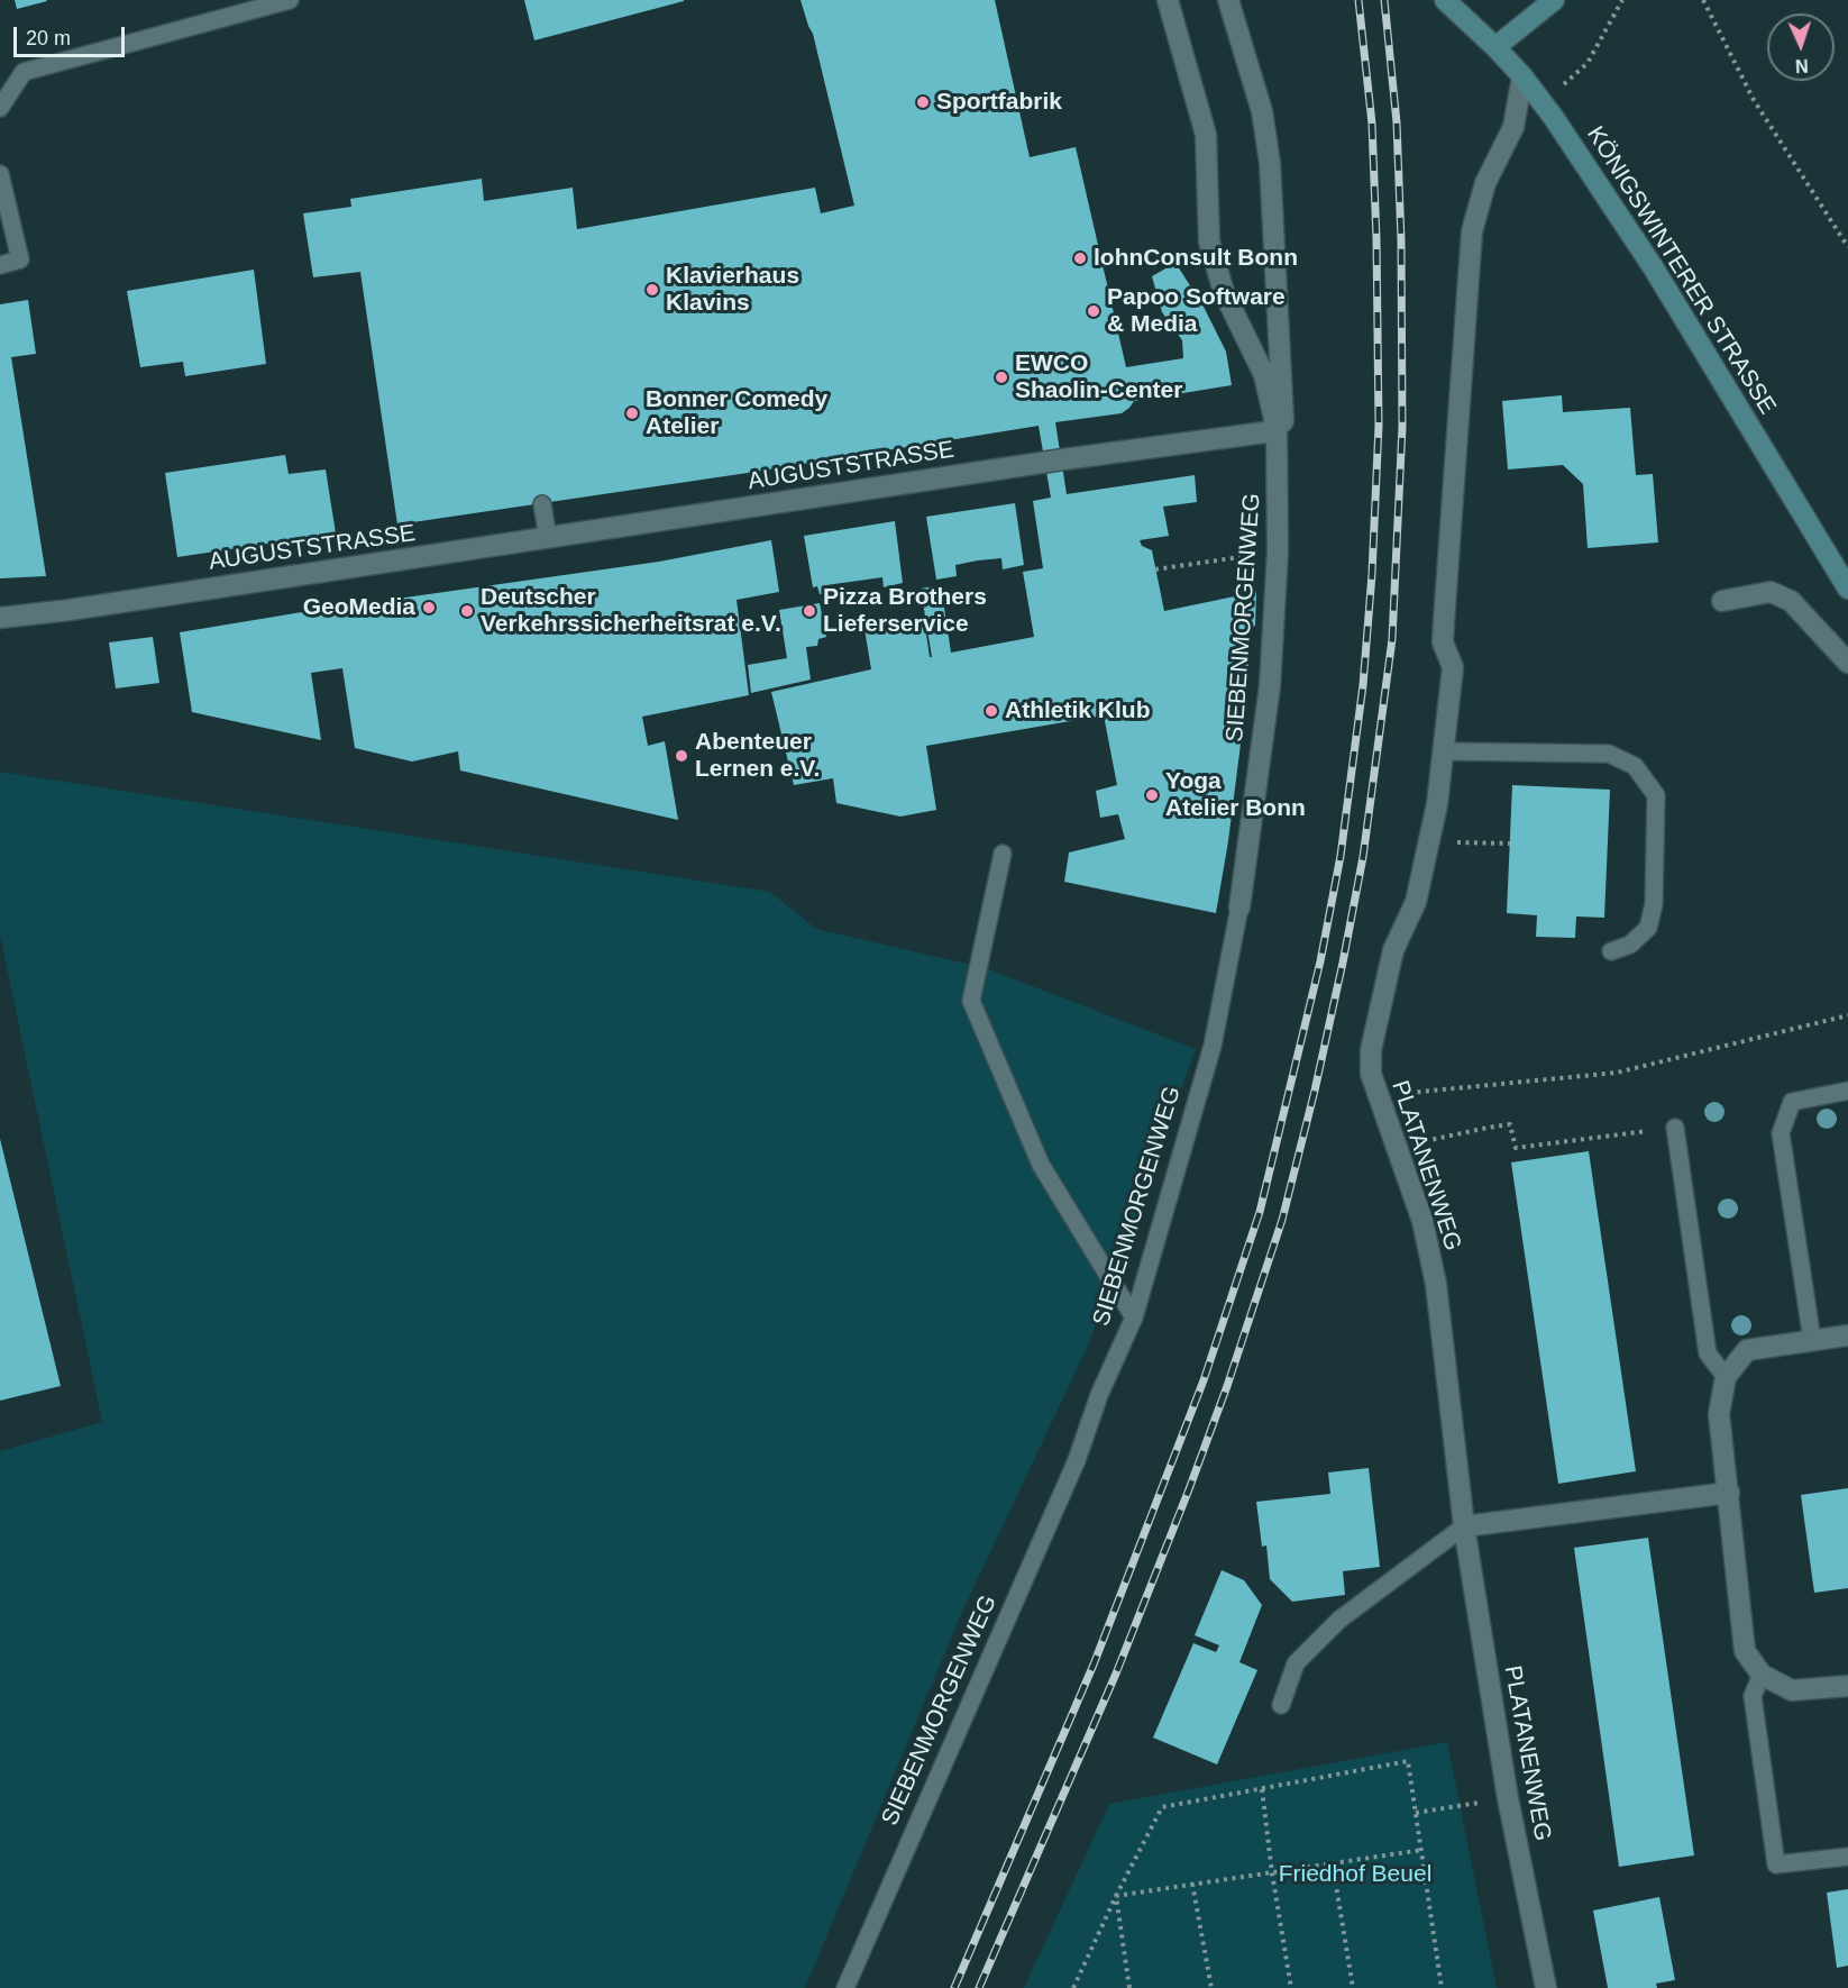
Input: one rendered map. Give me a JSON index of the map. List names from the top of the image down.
{
  "streets": {
    "main road": ["KÖNIGSWINTERER STRASSE"],
    "street": ["AUGUSTSTRASSE", "SIEBENMORGENWEG", "PLATANENWEG"]
  },
  "crossings": [
    ["KÖNIGSWINTERER STRASSE", "PLATANENWEG"],
    ["AUGUSTSTRASSE", "SIEBENMORGENWEG"]
  ],
  "parks": ["Friedhof Beuel"],
  "places": [
    "Sportfabrik",
    "lohnConsult Bonn",
    "Klavierhaus Klavins",
    "Papoo Software & Media",
    "EWCO Shaolin-Center",
    "Bonner Comedy Atelier",
    "GeoMedia",
    "Deutscher Verkehrssicherheitsrat e.V.",
    "Pizza Brothers Lieferservice",
    "Athletik Klub",
    "Abenteuer Lernen e.V.",
    "Yoga Atelier Bonn"
  ],
  "scale_bar": "20 m",
  "north": "bottom"
}
